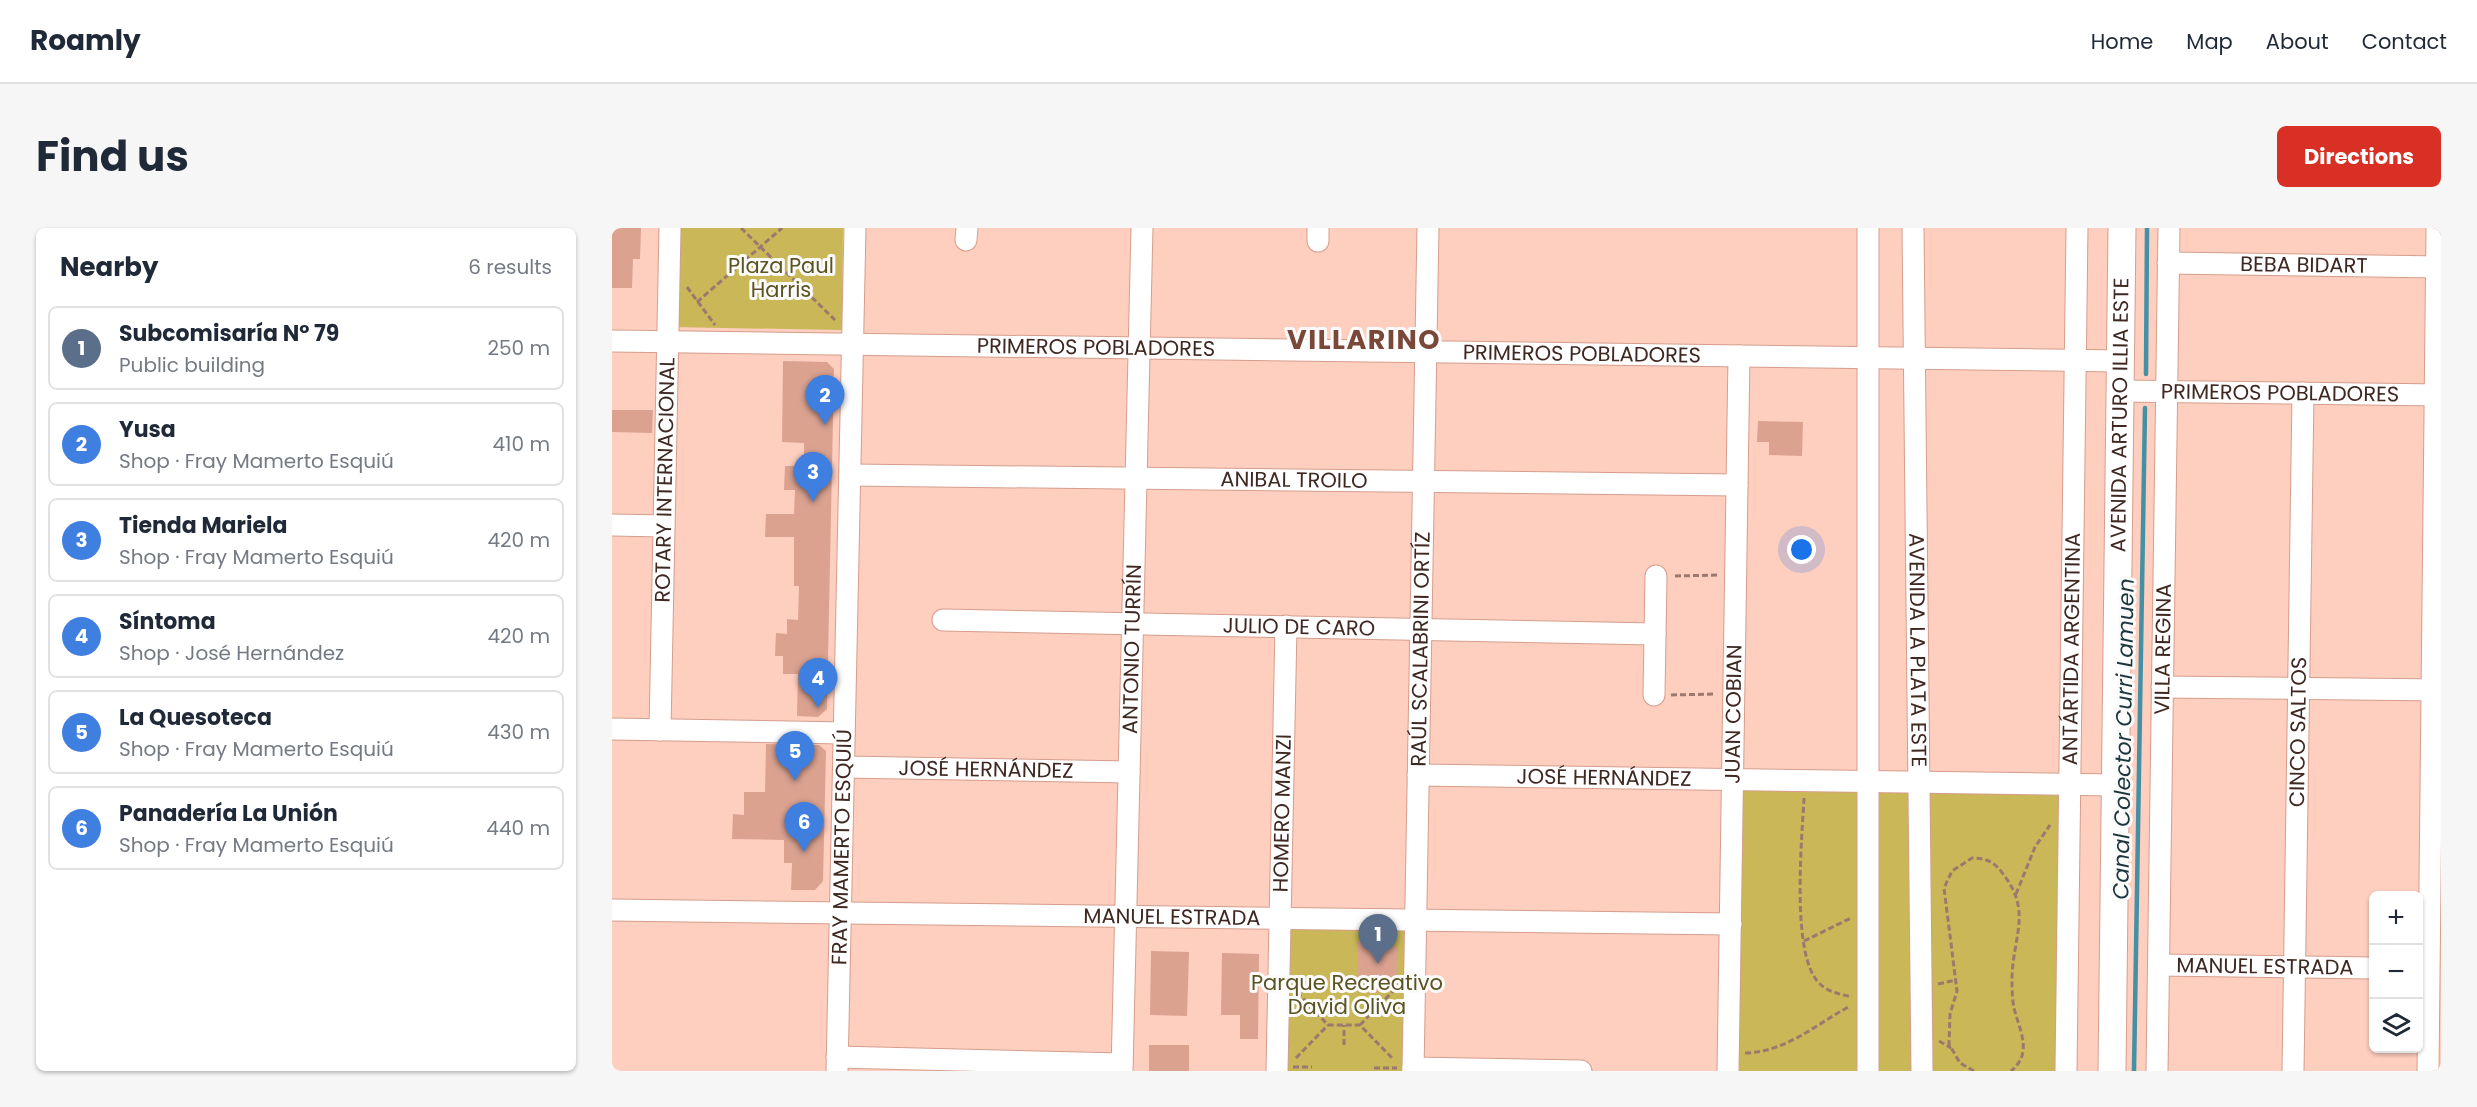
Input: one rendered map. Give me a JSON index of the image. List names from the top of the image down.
{
  "streets": {
    "main road": ["AVENIDA ARTURO ILLIA ESTE"],
    "street": [
      "BEBA BIDART",
      "PRIMEROS POBLADORES",
      "ROTARY INTERNACIONAL",
      "ANIBAL TROILO",
      "JULIO DE CARO",
      "ANTÁRTIDA ARGENTINA",
      "ANTONIO TURRÍN",
      "RAÚL SCALABRINI ORTÍZ",
      "AVENIDA LA PLATA ESTE",
      "VILLA REGINA",
      "JUAN COBIAN",
      "CINCO SALTOS",
      "JOSÉ HERNÁNDEZ",
      "HOMERO MANZI",
      "FRAY MAMERTO ESQUIÚ",
      "MANUEL ESTRADA"
    ]
  },
  "crossings": [
    ["BEBA BIDART", "VILLA REGINA"],
    ["PRIMEROS POBLADORES", "AVENIDA ARTURO ILLIA ESTE"],
    ["PRIMEROS POBLADORES", "ROTARY INTERNACIONAL"],
    ["PRIMEROS POBLADORES", "ANTÁRTIDA ARGENTINA"],
    ["PRIMEROS POBLADORES", "ANTONIO TURRÍN"],
    ["PRIMEROS POBLADORES", "RAÚL SCALABRINI ORTÍZ"],
    ["PRIMEROS POBLADORES", "AVENIDA LA PLATA ESTE"],
    ["PRIMEROS POBLADORES", "VILLA REGINA"],
    ["PRIMEROS POBLADORES", "JUAN COBIAN"],
    ["PRIMEROS POBLADORES", "CINCO SALTOS"],
    ["PRIMEROS POBLADORES", "FRAY MAMERTO ESQUIÚ"],
    ["AVENIDA ARTURO ILLIA ESTE", "JOSÉ HERNÁNDEZ"],
    ["ANIBAL TROILO", "ANTONIO TURRÍN"],
    ["ANIBAL TROILO", "RAÚL SCALABRINI ORTÍZ"],
    ["ANIBAL TROILO", "JUAN COBIAN"],
    ["ANIBAL TROILO", "FRAY MAMERTO ESQUIÚ"],
    ["JULIO DE CARO", "ANTONIO TURRÍN"],
    ["JULIO DE CARO", "RAÚL SCALABRINI ORTÍZ"],
    ["JULIO DE CARO", "HOMERO MANZI"],
    ["ANTÁRTIDA ARGENTINA", "JOSÉ HERNÁNDEZ"],
    ["ANTONIO TURRÍN", "JOSÉ HERNÁNDEZ"],
    ["ANTONIO TURRÍN", "MANUEL ESTRADA"],
    ["RAÚL SCALABRINI ORTÍZ", "JOSÉ HERNÁNDEZ"],
    ["RAÚL SCALABRINI ORTÍZ", "MANUEL ESTRADA"],
    ["AVENIDA LA PLATA ESTE", "JOSÉ HERNÁNDEZ"],
    ["VILLA REGINA", "MANUEL ESTRADA"],
    ["JUAN COBIAN", "JOSÉ HERNÁNDEZ"],
    ["JUAN COBIAN", "MANUEL ESTRADA"],
    ["CINCO SALTOS", "MANUEL ESTRADA"],
    ["JOSÉ HERNÁNDEZ", "FRAY MAMERTO ESQUIÚ"],
    ["HOMERO MANZI", "MANUEL ESTRADA"],
    ["FRAY MAMERTO ESQUIÚ", "MANUEL ESTRADA"]
  ],
  "districts": ["VILLARINO"],
  "water": ["Canal Colector Curri Lamuen"],
  "parks": ["Plaza Paul Harris", "Parque Recreativo David Oliva"],
  "page": {
    "header": "Roamly",
    "nav": [
      "Home",
      "Map",
      "About",
      "Contact"
    ],
    "title": "Find us",
    "buttons": "Directions",
    "heading": ["Nearby", "6 results"],
    "list": [
      {
        "mark": "1",
        "name": "Subcomisaría N° 79",
        "note": "Public building",
        "value": "250 m"
      },
      {
        "mark": "2",
        "name": "Yusa",
        "note": "Shop · Fray Mamerto Esquiú",
        "value": "410 m"
      },
      {
        "mark": "3",
        "name": "Tienda Mariela",
        "note": "Shop · Fray Mamerto Esquiú",
        "value": "420 m"
      },
      {
        "mark": "4",
        "name": "Síntoma",
        "note": "Shop · José Hernández",
        "value": "420 m"
      },
      {
        "mark": "5",
        "name": "La Quesoteca",
        "note": "Shop · Fray Mamerto Esquiú",
        "value": "430 m"
      },
      {
        "mark": "6",
        "name": "Panadería La Unión",
        "note": "Shop · Fray Mamerto Esquiú",
        "value": "440 m"
      }
    ],
    "pins": [
      "2",
      "3",
      "4",
      "5",
      "6",
      "1"
    ],
    "map_buttons": ["+", "−"]
  }
}
